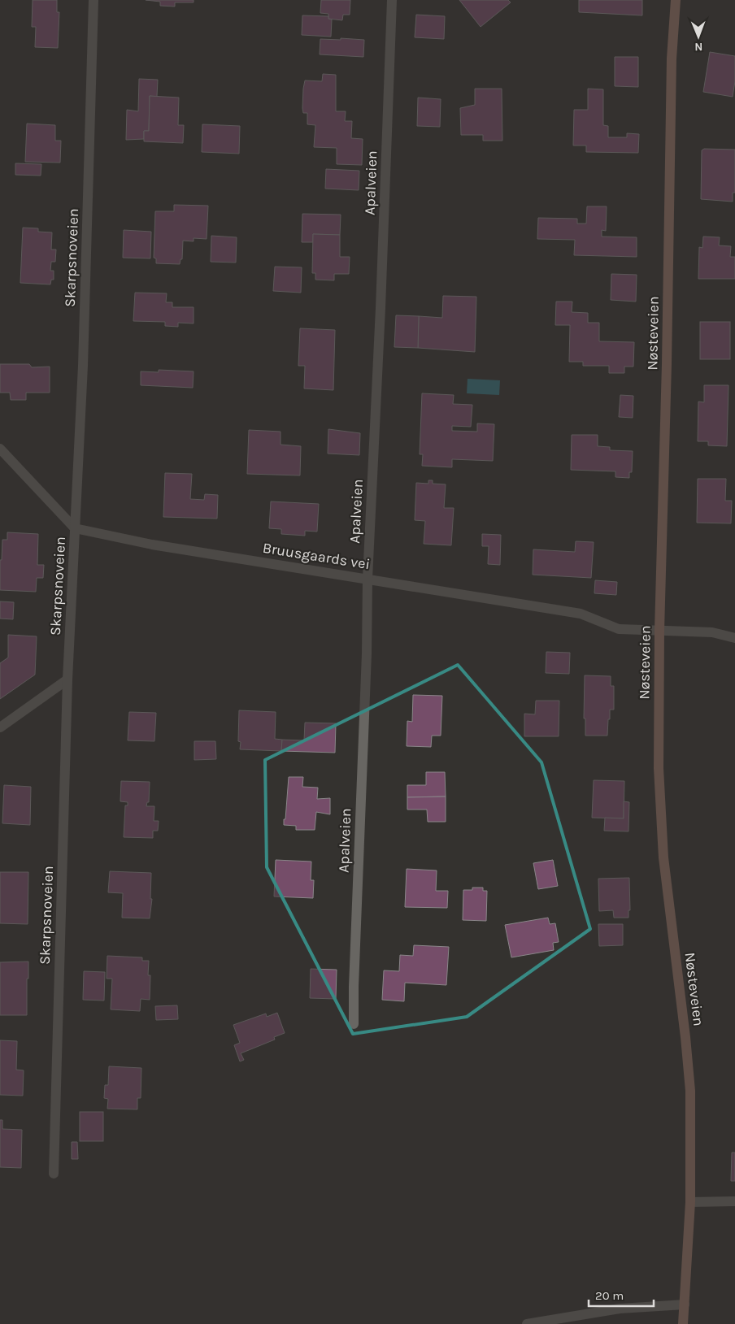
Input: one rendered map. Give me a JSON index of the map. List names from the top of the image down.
{
  "streets": {
    "main road": ["Nøsteveien"],
    "street": ["Apalveien", "Skarpsnoveien", "Bruusgaards vei"]
  },
  "crossings": [
    ["Apalveien", "Bruusgaards vei"],
    ["Skarpsnoveien", "Bruusgaards vei"],
    ["Nøsteveien", "Bruusgaards vei"]
  ],
  "scale_bar": "20 m",
  "north": "bottom"
}
